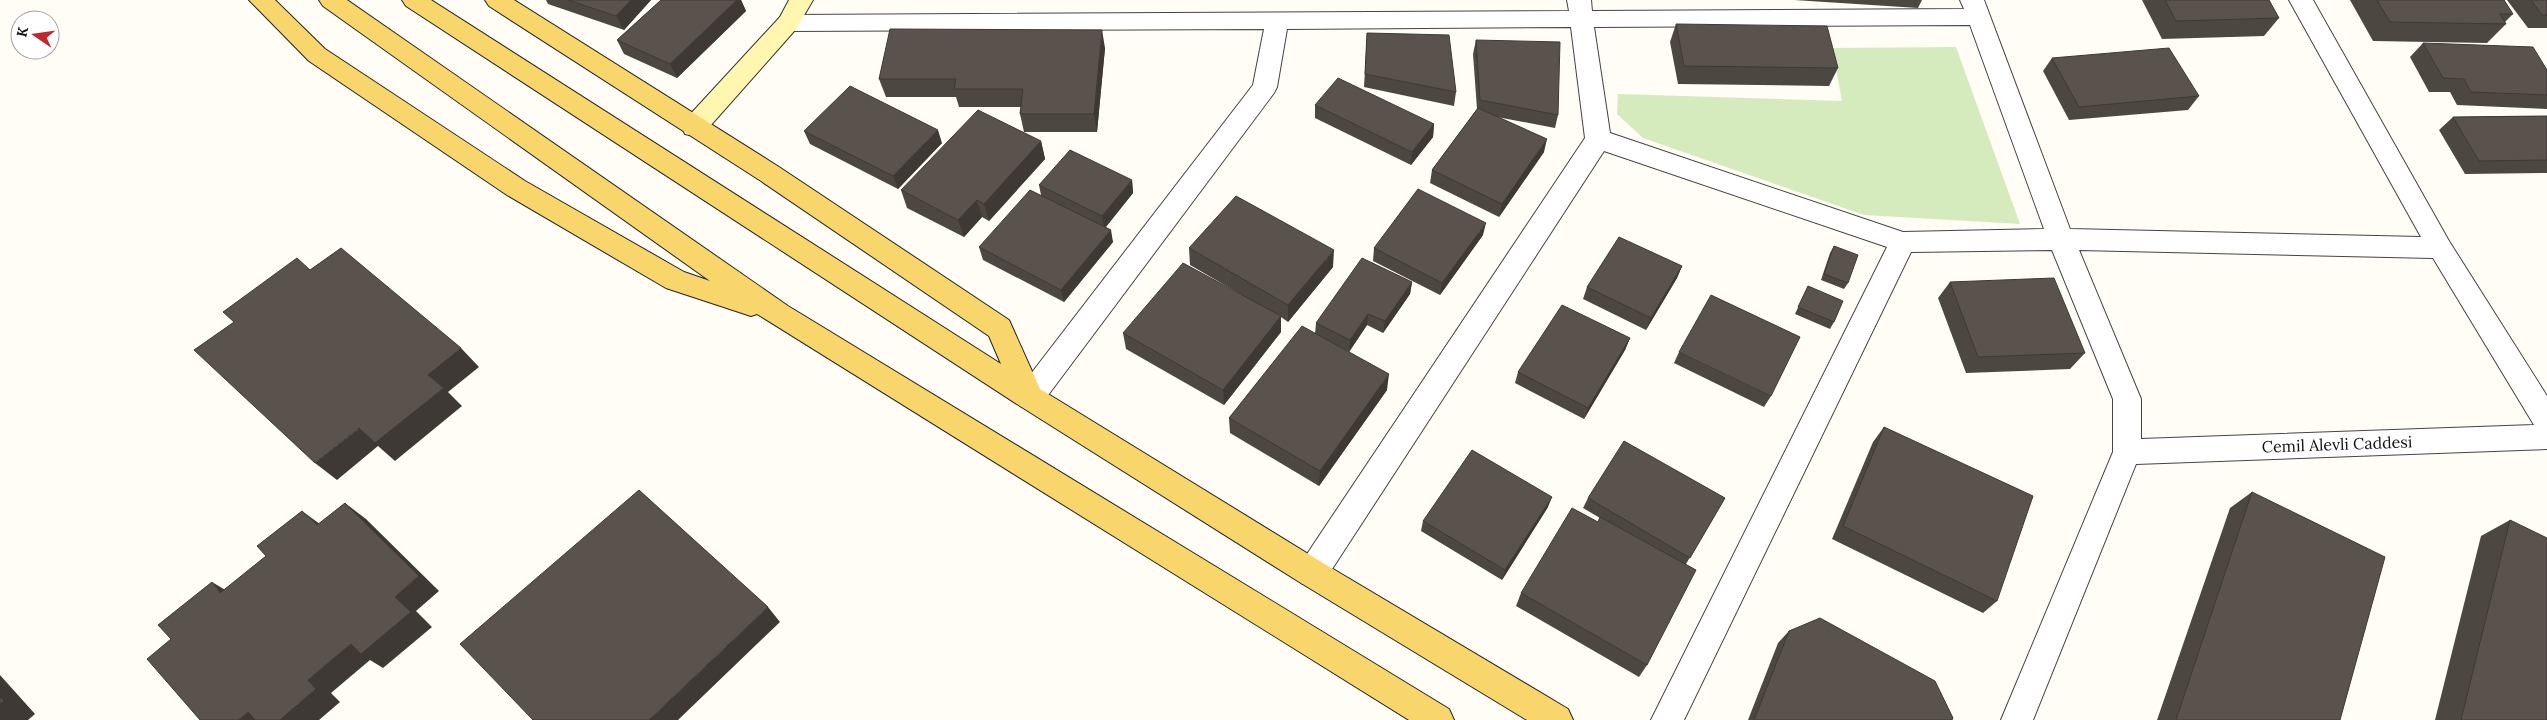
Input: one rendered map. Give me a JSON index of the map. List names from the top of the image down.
{
  "streets": {
    "street": ["Cemil Alevli Caddesi"]
  },
  "north": "left"
}
